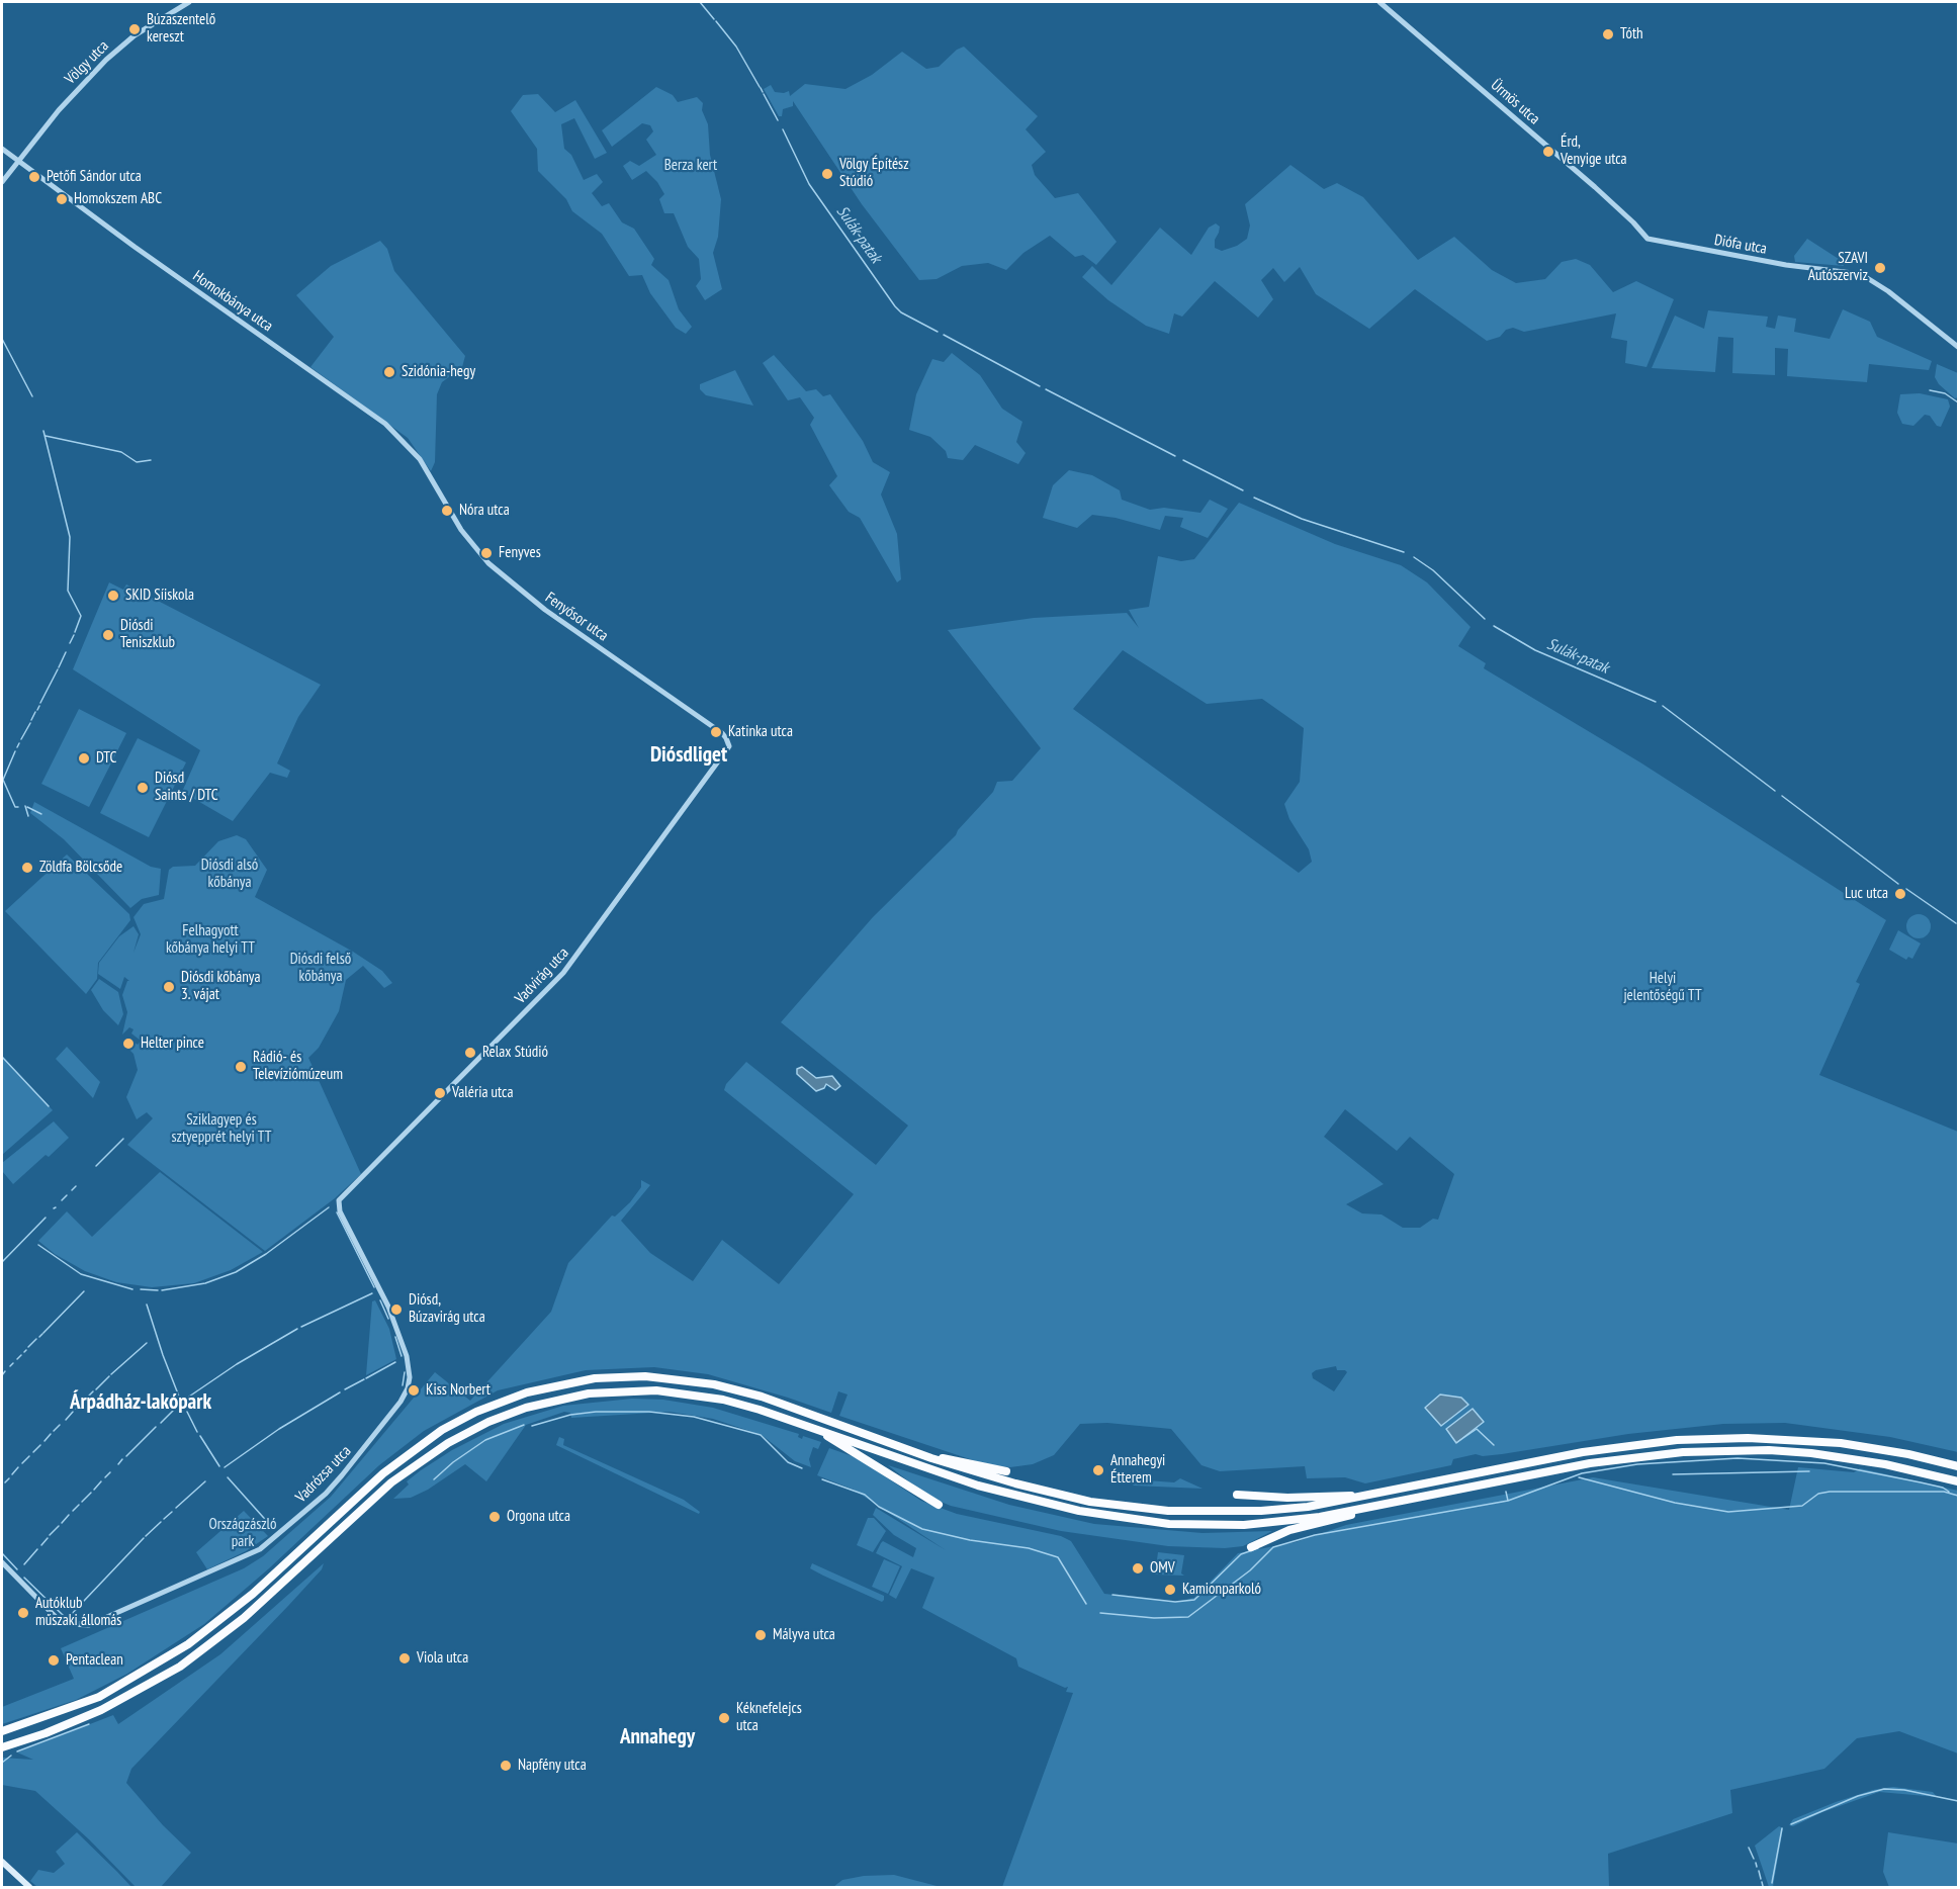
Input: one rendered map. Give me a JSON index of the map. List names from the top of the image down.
{
  "streets": {
    "street": [
      "Völgy utca",
      "Ürmös utca",
      "Diófa utca",
      "Homokbánya utca",
      "Fenyősor utca",
      "Vadvirág utca",
      "Vadrózsa utca"
    ]
  },
  "crossings": [
    ["Völgy utca", "Homokbánya utca"],
    ["Ürmös utca", "Diófa utca"],
    ["Homokbánya utca", "Fenyősor utca"],
    ["Fenyősor utca", "Vadvirág utca"],
    ["Vadvirág utca", "Vadrózsa utca"]
  ],
  "districts": ["Diósdliget", "Árpádház-lakópark", "Annahegy"],
  "water": ["Sulák-patak"],
  "parks": [
    "Berza kert",
    "Diósdi alsó kőbánya",
    "Felhagyott kőbánya helyi TT",
    "Diósdi felső kőbánya",
    "Helyi jelentőségű TT",
    "Sziklagyep és sztyepprét helyi TT",
    "Országzászló park"
  ],
  "places": [
    "Búzaszentelő kereszt",
    "Tóth",
    "Érd, Venyige utca",
    "Völgy Építész Stúdió",
    "Petőfi Sándor utca",
    "Homokszem ABC",
    "SZAVI Autószerviz",
    "Szidónia-hegy",
    "Nóra utca",
    "Fenyves",
    "SKID Síiskola",
    "Diósdi Teniszklub",
    "Katinka utca",
    "DTC",
    "Diósd Saints / DTC",
    "Zöldfa Bölcsőde",
    "Luc utca",
    "Diósdi kőbánya 3. vájat",
    "Helter pince",
    "Relax Stúdió",
    "Rádió- és Televíziómúzeum",
    "Valéria utca",
    "Diósd, Búzavirág utca",
    "Kiss Norbert",
    "Annahegyi Étterem",
    "Orgona utca",
    "OMV",
    "Kamionparkoló",
    "Autóklub műszaki állomás",
    "Mályva utca",
    "Viola utca",
    "Pentaclean",
    "Kéknefelejcs utca",
    "Napfény utca"
  ]
}
